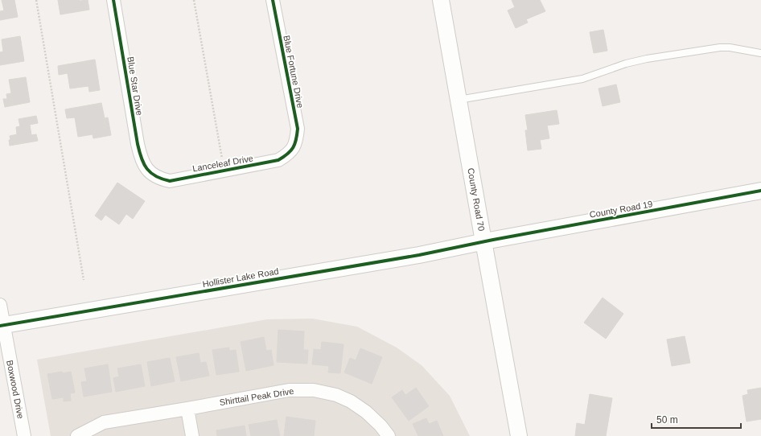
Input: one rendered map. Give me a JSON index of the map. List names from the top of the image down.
{
  "streets": {
    "street": [
      "Blue Fortune Drive",
      "Blue Star Drive",
      "Lanceleaf Drive",
      "County Road 70",
      "County Road 19",
      "Hollister Lake Road",
      "Boxwood Drive",
      "Shirttail Peak Drive"
    ]
  },
  "crossings": [
    ["Blue Fortune Drive", "Lanceleaf Drive"],
    ["Blue Star Drive", "Lanceleaf Drive"],
    ["County Road 70", "County Road 19"],
    ["County Road 70", "Hollister Lake Road"],
    ["County Road 19", "Hollister Lake Road"],
    ["Hollister Lake Road", "Boxwood Drive"]
  ],
  "scale_bar": "50 m"
}
